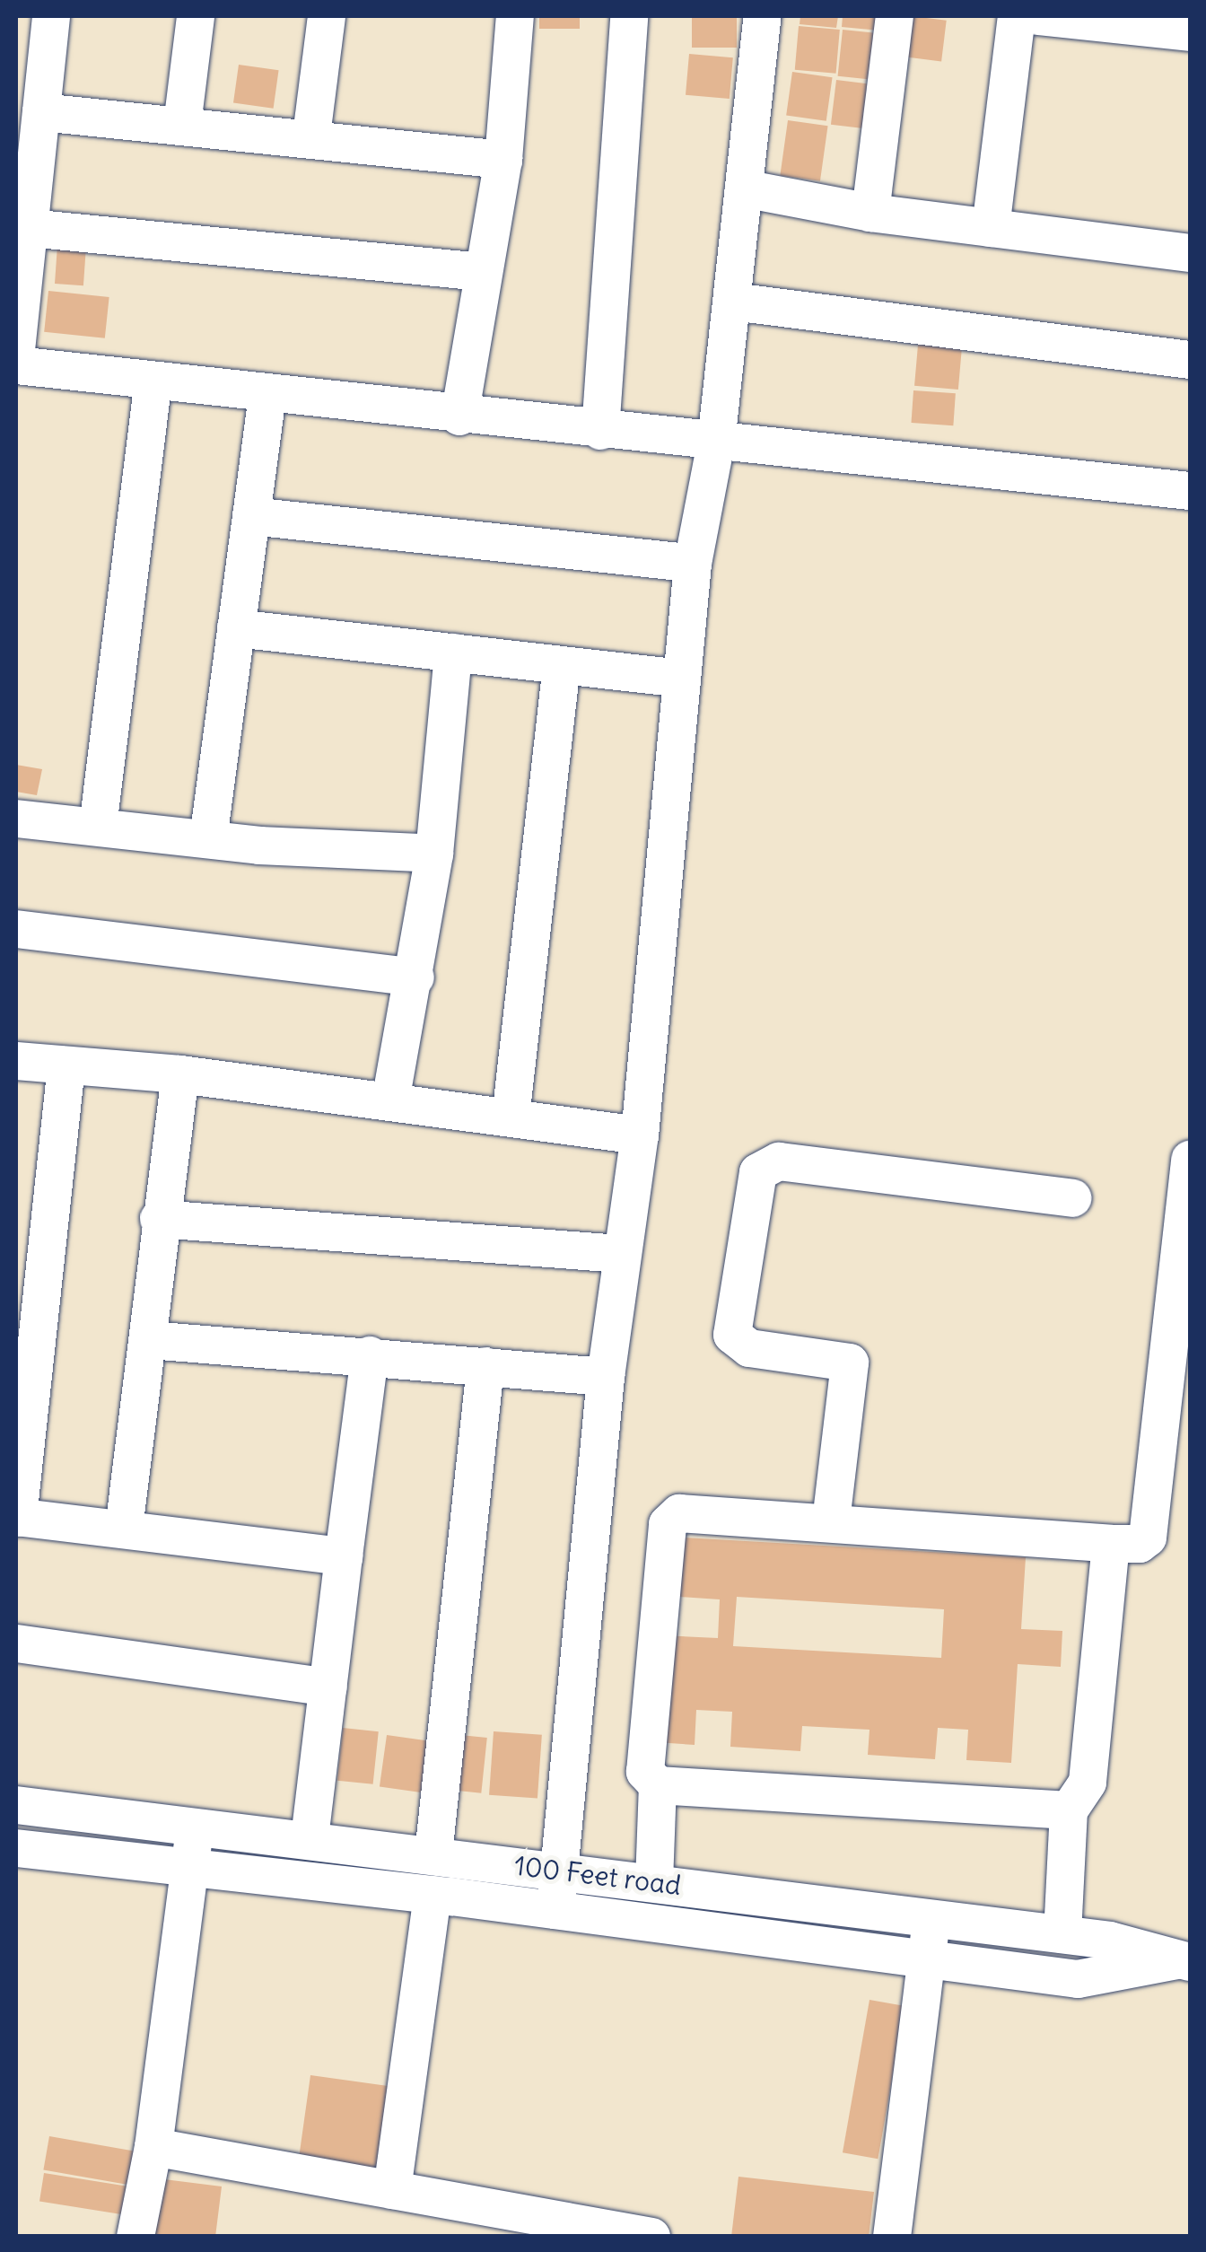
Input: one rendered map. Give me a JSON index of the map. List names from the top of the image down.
{
  "streets": {
    "street": ["100 Feet road"]
  }
}
